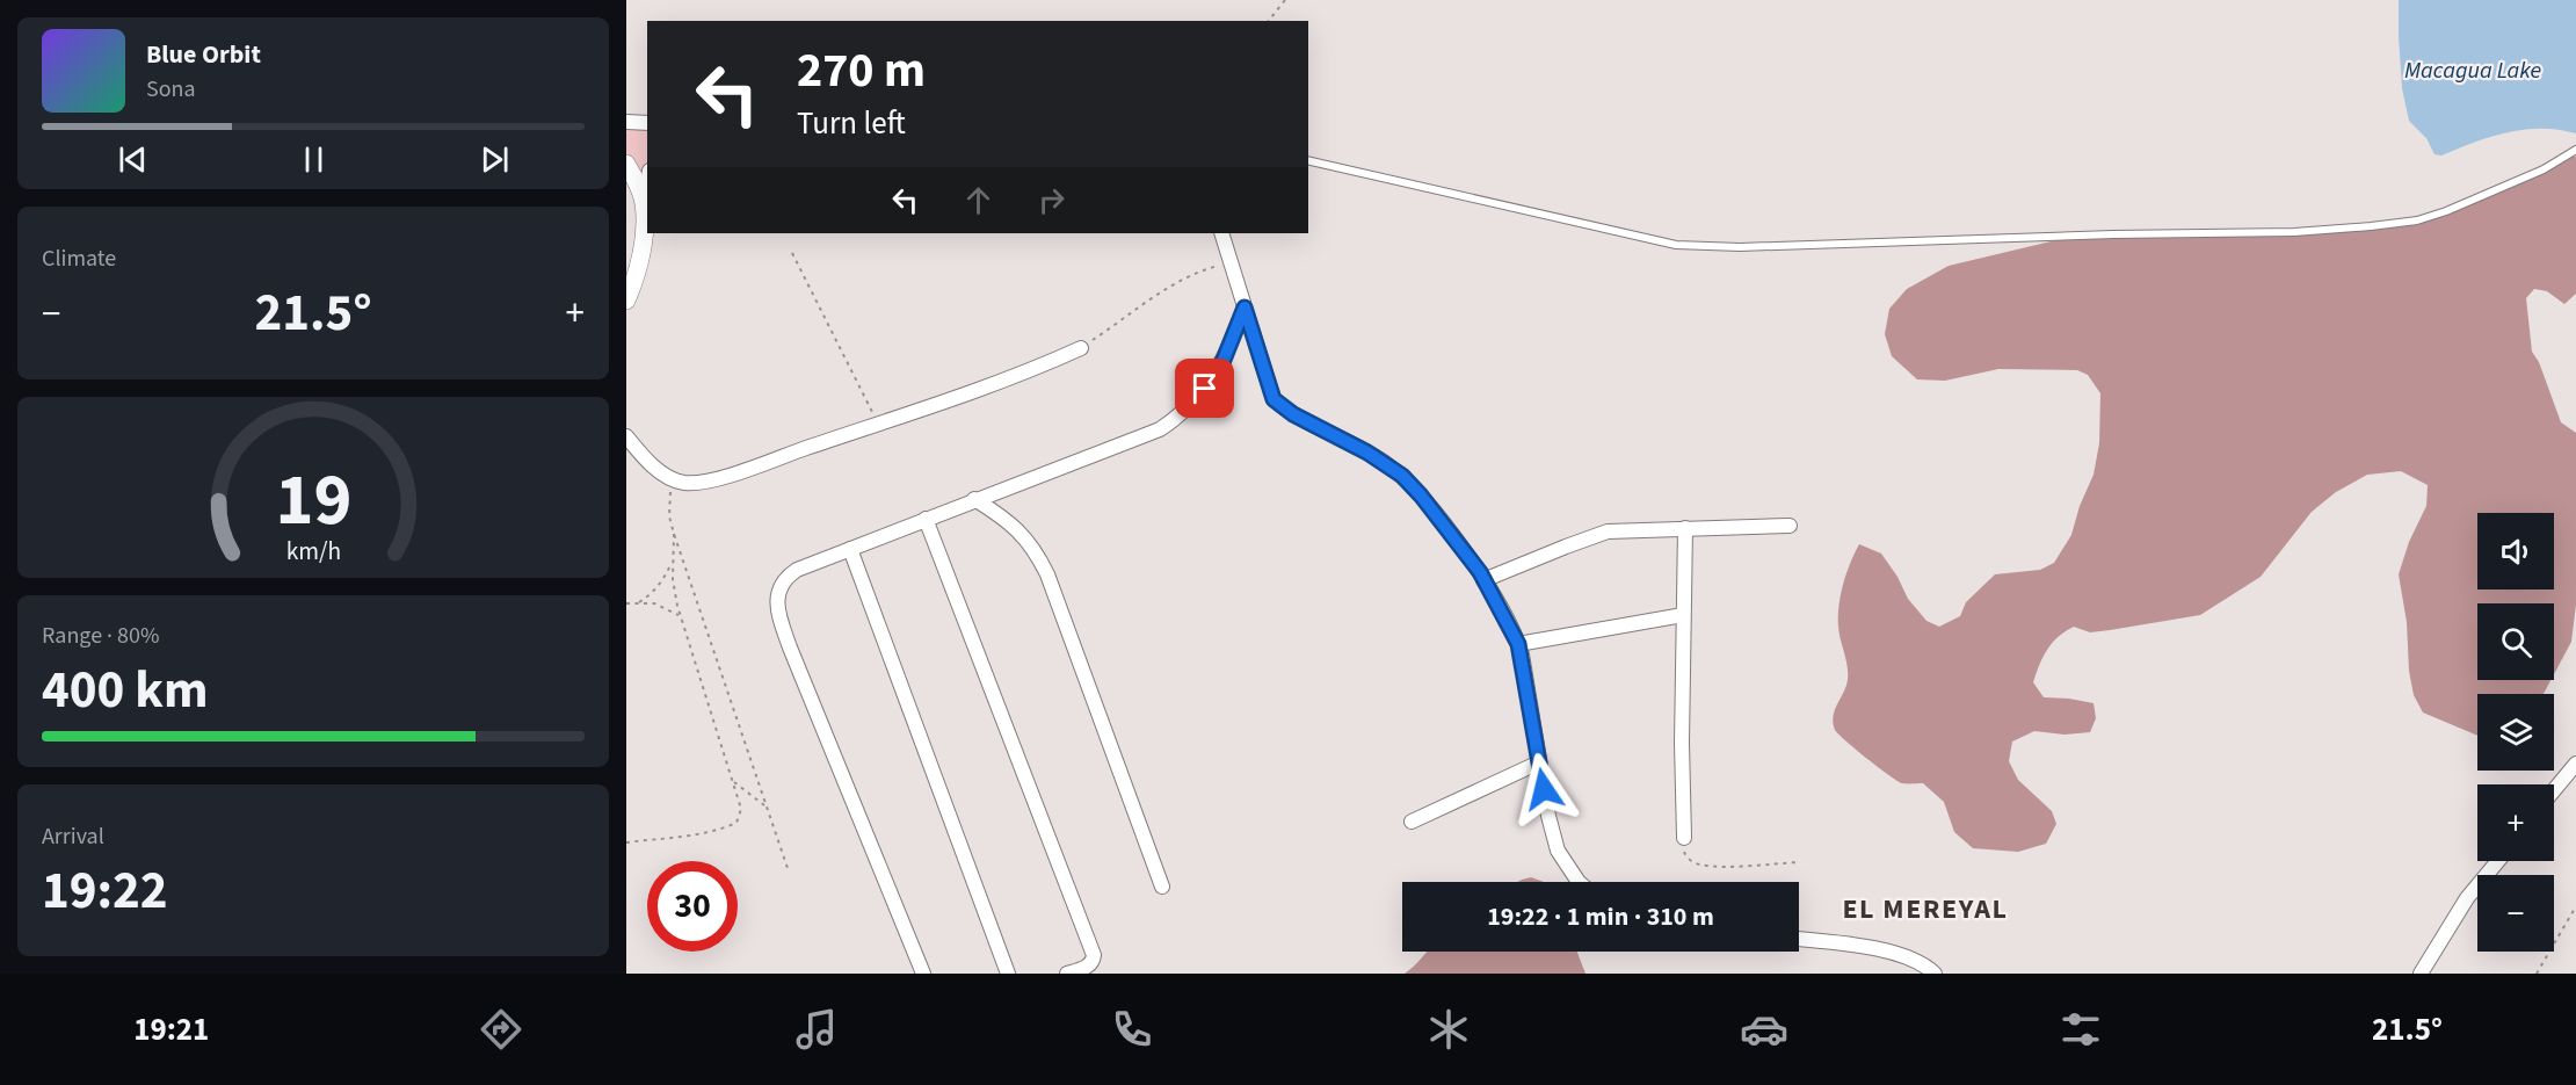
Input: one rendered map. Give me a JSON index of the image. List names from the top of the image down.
{
  "districts": ["EL MEREYAL"],
  "water": ["Macagua Lake"],
  "page": {
    "turn": ["270 m", "Turn left"],
    "song": ["Blue Orbit", "Sona"],
    "tile": [
      "Climate",
      ["Range · 80%", "400 km"],
      ["Arrival", "19:22"]
    ],
    "heat": ["−", "21.5°", "+"],
    "map_buttons": ["+", "−"],
    "limit": "30",
    "trip": "19:22 · 1 min · 310 m",
    "tabs": ["19:21", "21.5°"],
    "gauge": ["19", "km/h"]
  }
}
